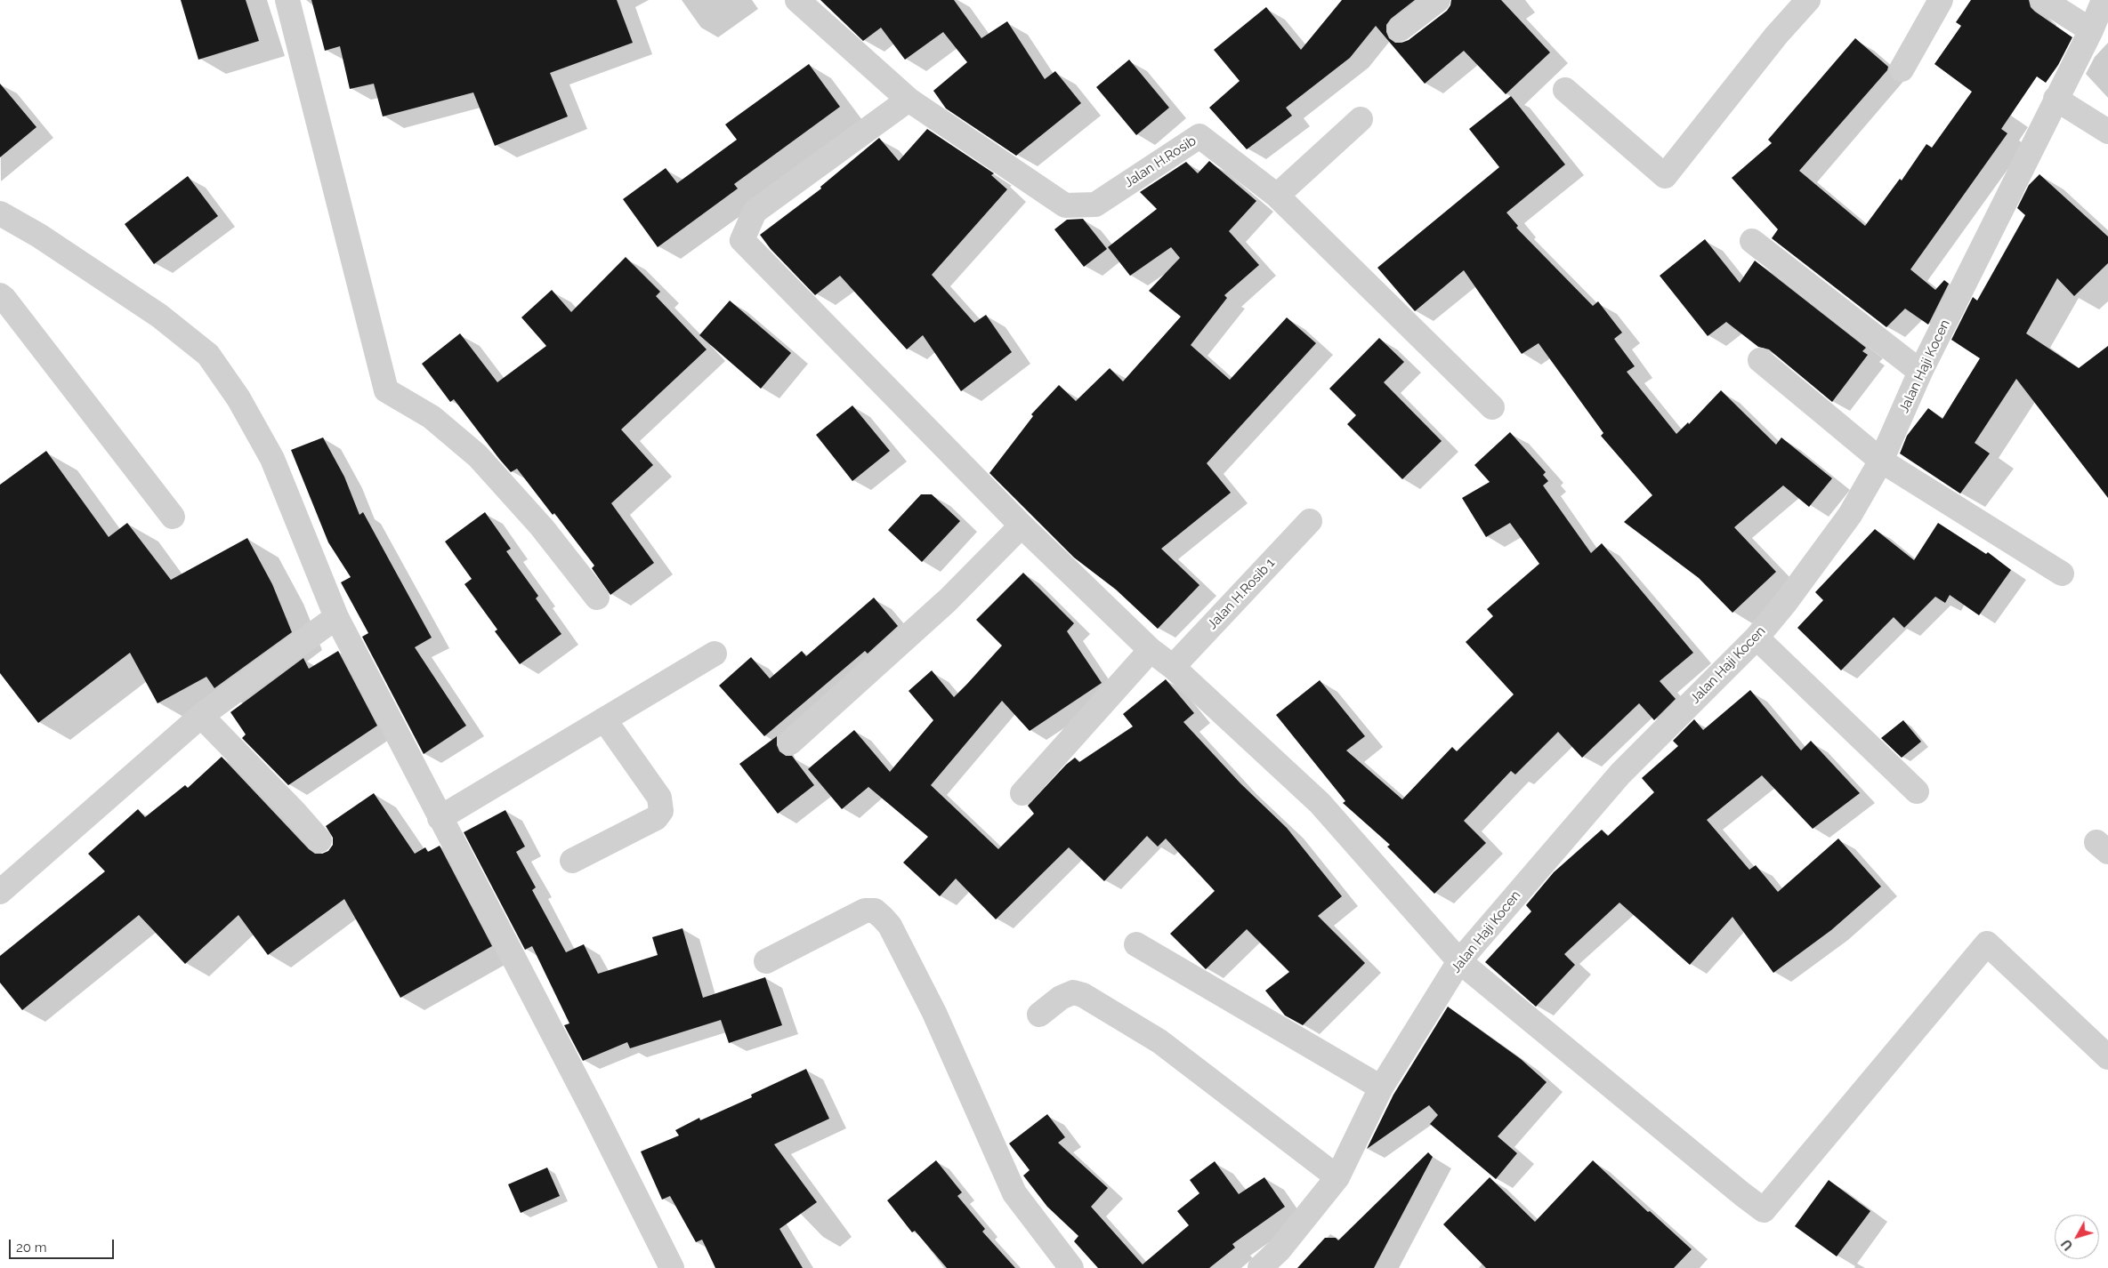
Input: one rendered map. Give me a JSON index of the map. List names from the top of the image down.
{
  "streets": {
    "street": ["Jalan H.Rosib", "Jalan Haji Kocen", "Jalan H.Rosib 1"]
  },
  "scale_bar": "20 m",
  "north": "bottom left"
}
